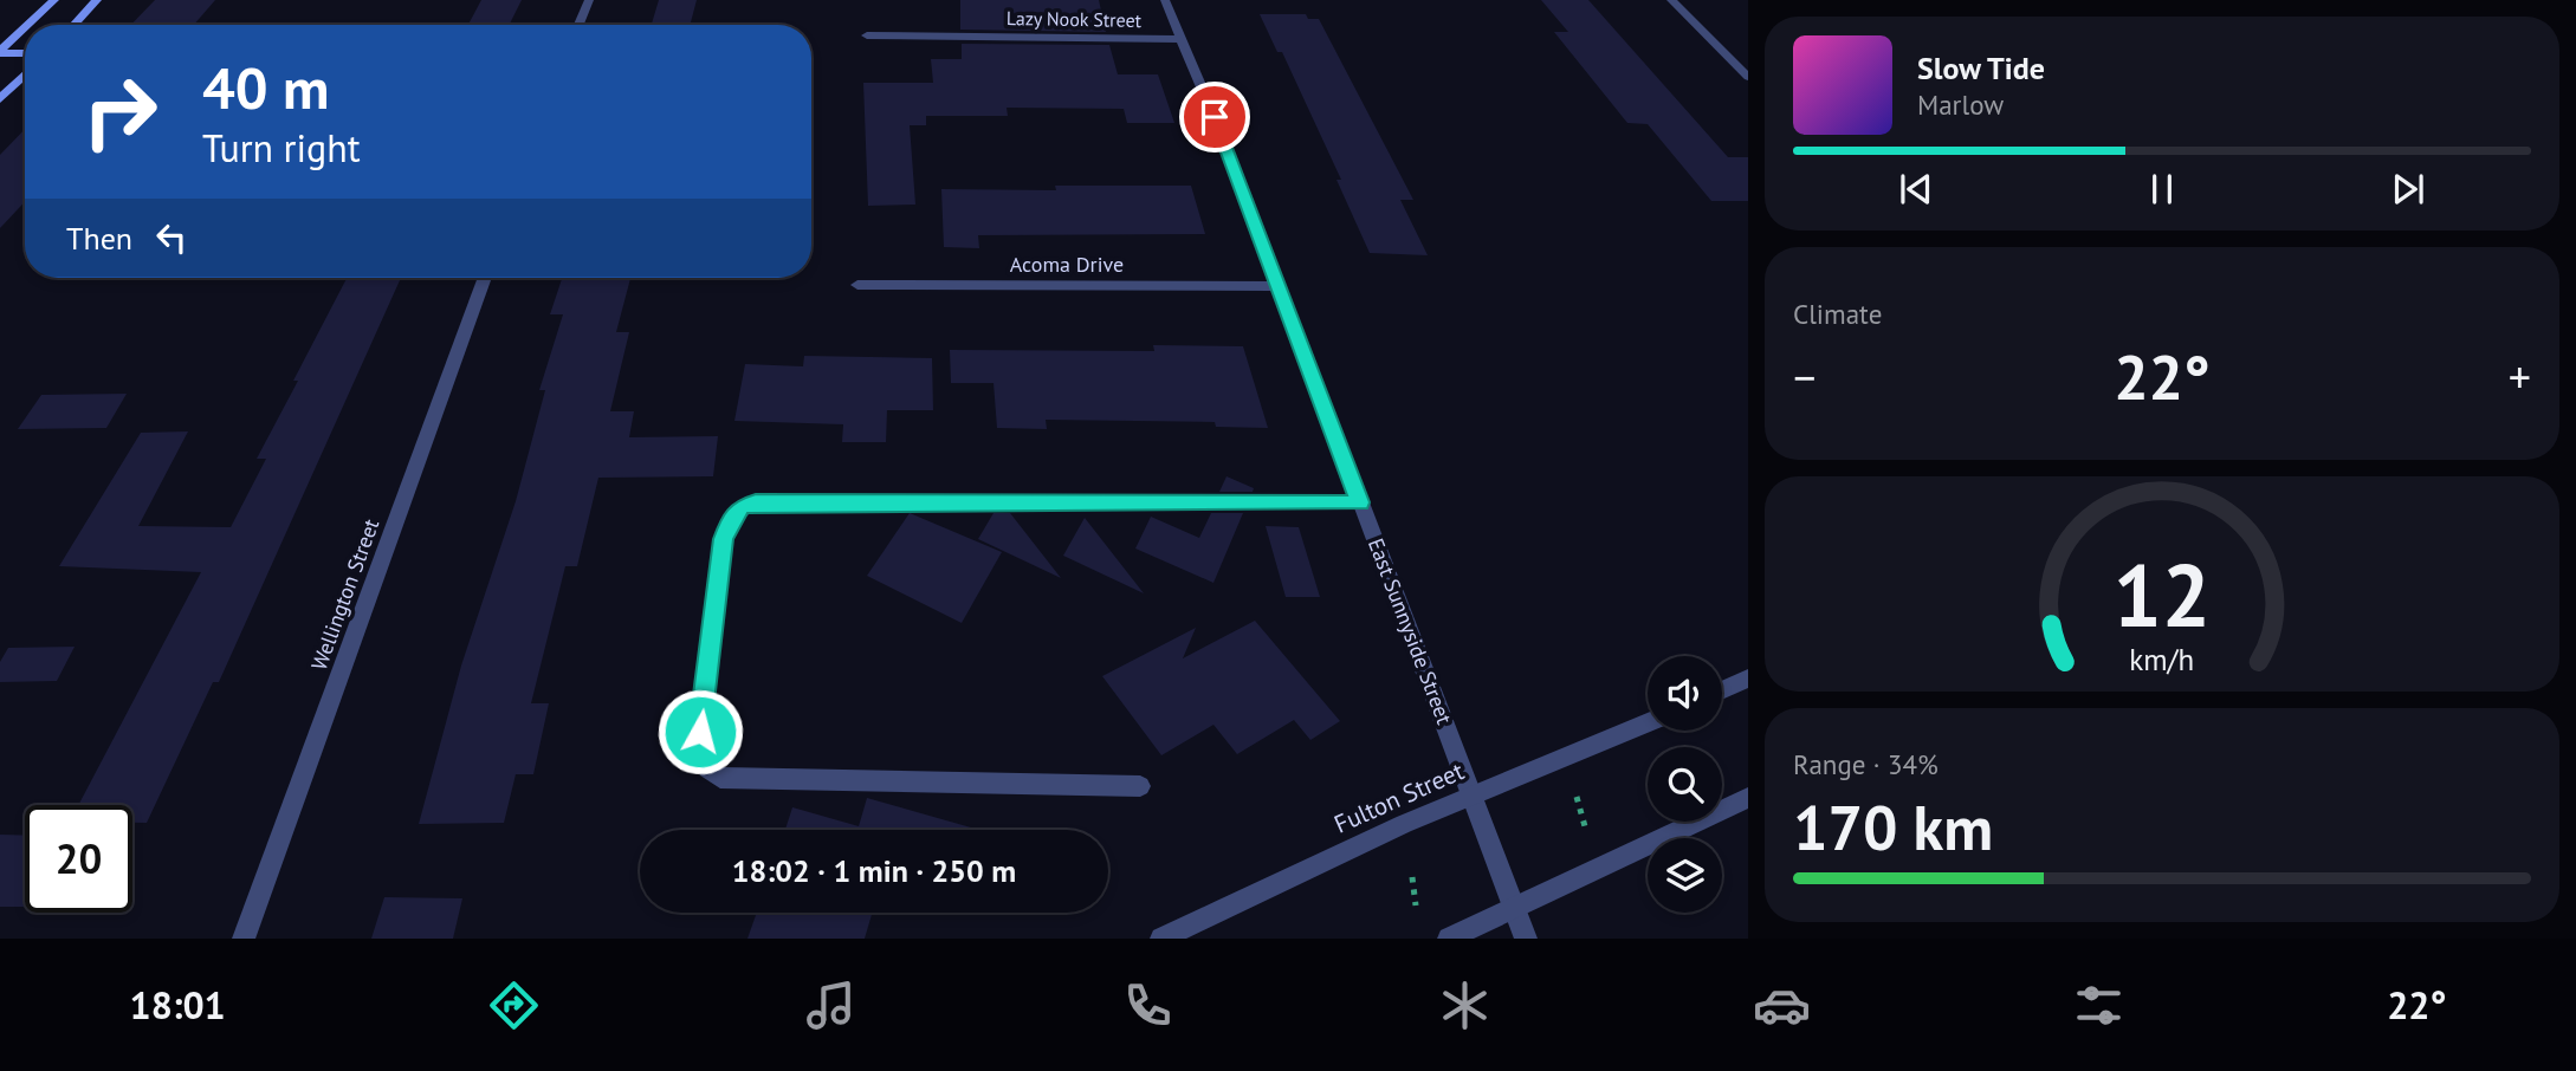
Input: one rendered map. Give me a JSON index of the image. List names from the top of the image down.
{
  "streets": {
    "street": [
      "Lazy Nook Street",
      "Acoma Drive",
      "Wellington Street",
      "East Sunnyside Street",
      "Fulton Street"
    ]
  },
  "crossings": [
    ["Lazy Nook Street", "East Sunnyside Street"],
    ["Acoma Drive", "East Sunnyside Street"],
    ["East Sunnyside Street", "Fulton Street"]
  ],
  "page": {
    "turn": ["40 m", "Turn right"],
    "song": ["Slow Tide", "Marlow"],
    "then": "Then",
    "tile": [
      "Climate",
      ["Range · 34%", "170 km"]
    ],
    "heat": ["−", "22°", "+"],
    "limit": "20",
    "trip": "18:02 · 1 min · 250 m",
    "tabs": ["18:01", "22°"],
    "gauge": ["12", "km/h"]
  }
}
